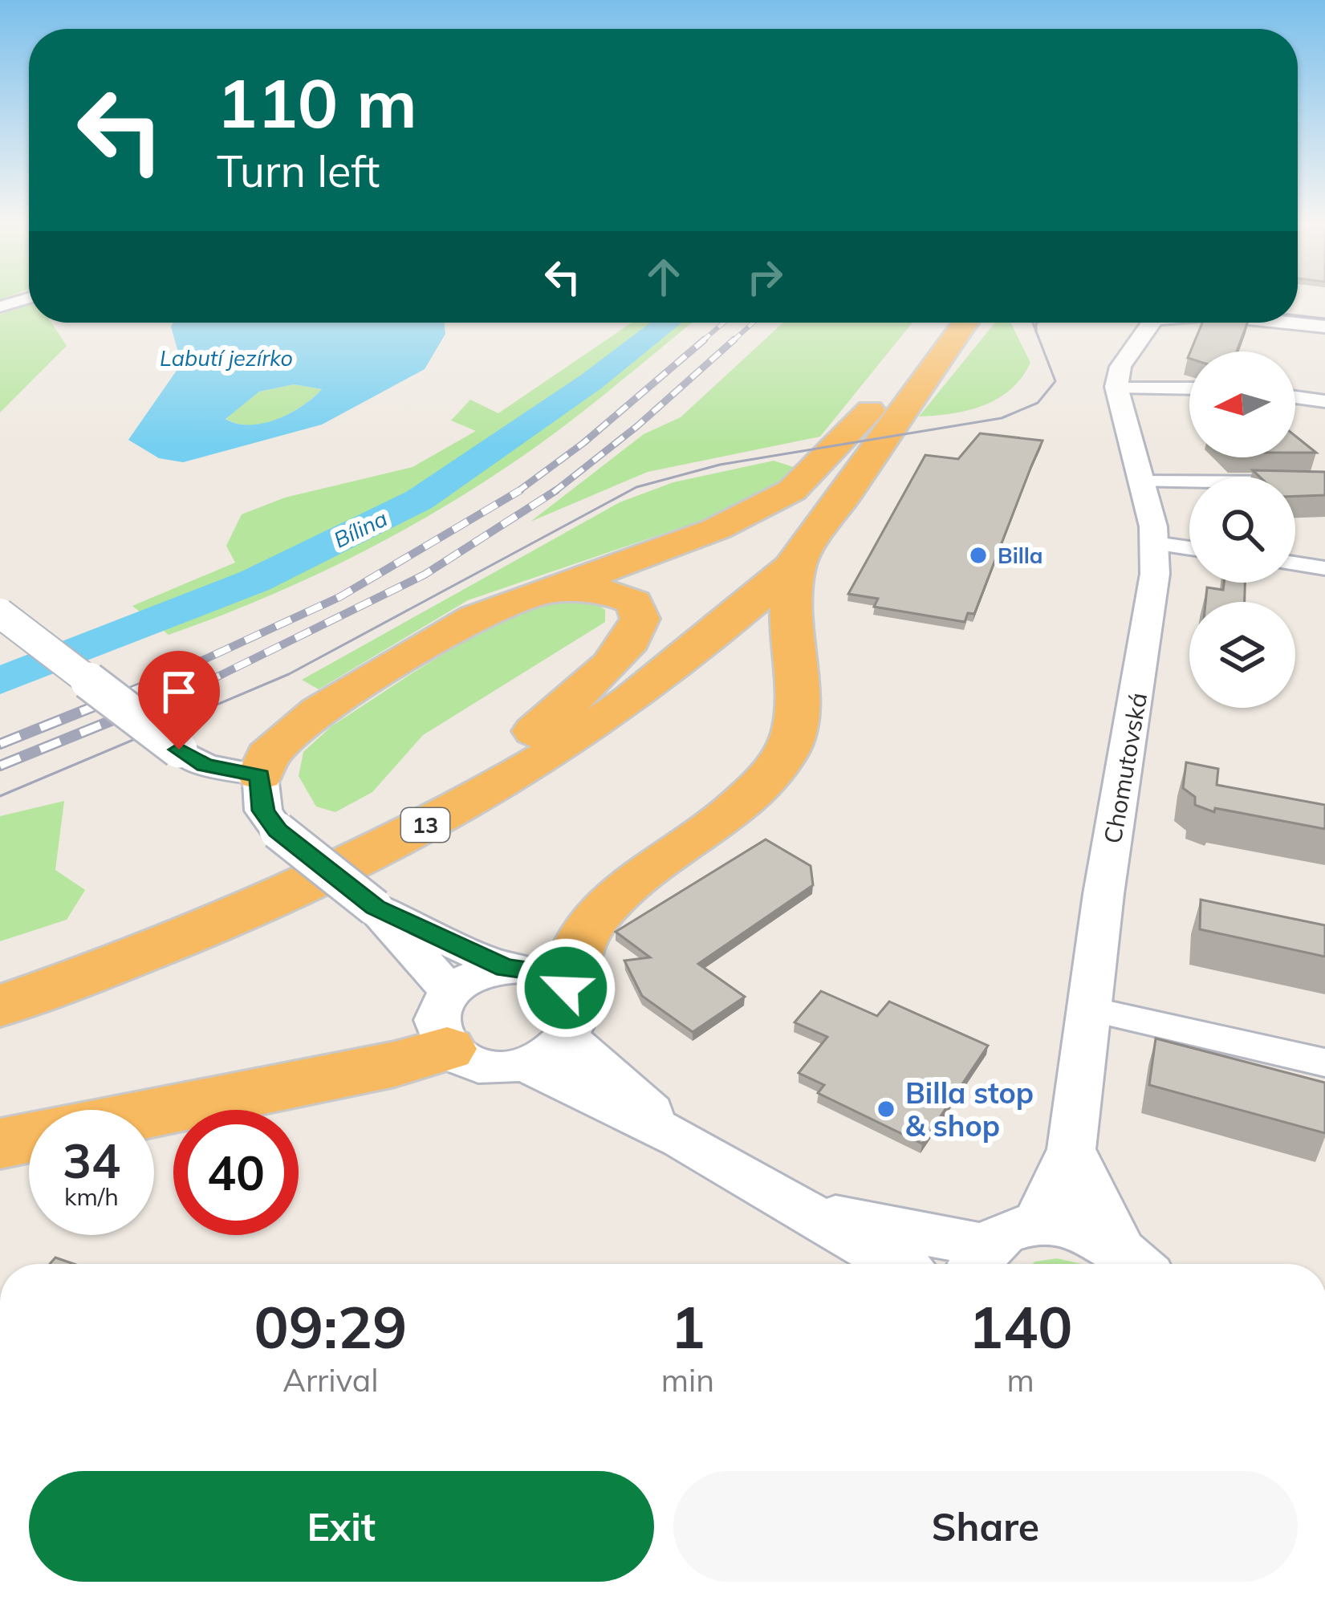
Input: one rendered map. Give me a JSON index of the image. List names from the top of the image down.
{
  "streets": {
    "highway": ["13"],
    "street": ["Chomutovská"]
  },
  "water": ["Labutí jezírko", "Bílina"],
  "places": ["Billa", "Billa stop & shop"],
  "north": "left",
  "page": {
    "turn": ["110 m", "Turn left"],
    "speed": "34 km/h",
    "limit": "40",
    "eta": [
      "09:29",
      "Arrival",
      "1",
      "min",
      "140",
      "m"
    ],
    "buttons": ["Exit", "Share"]
  }
}
